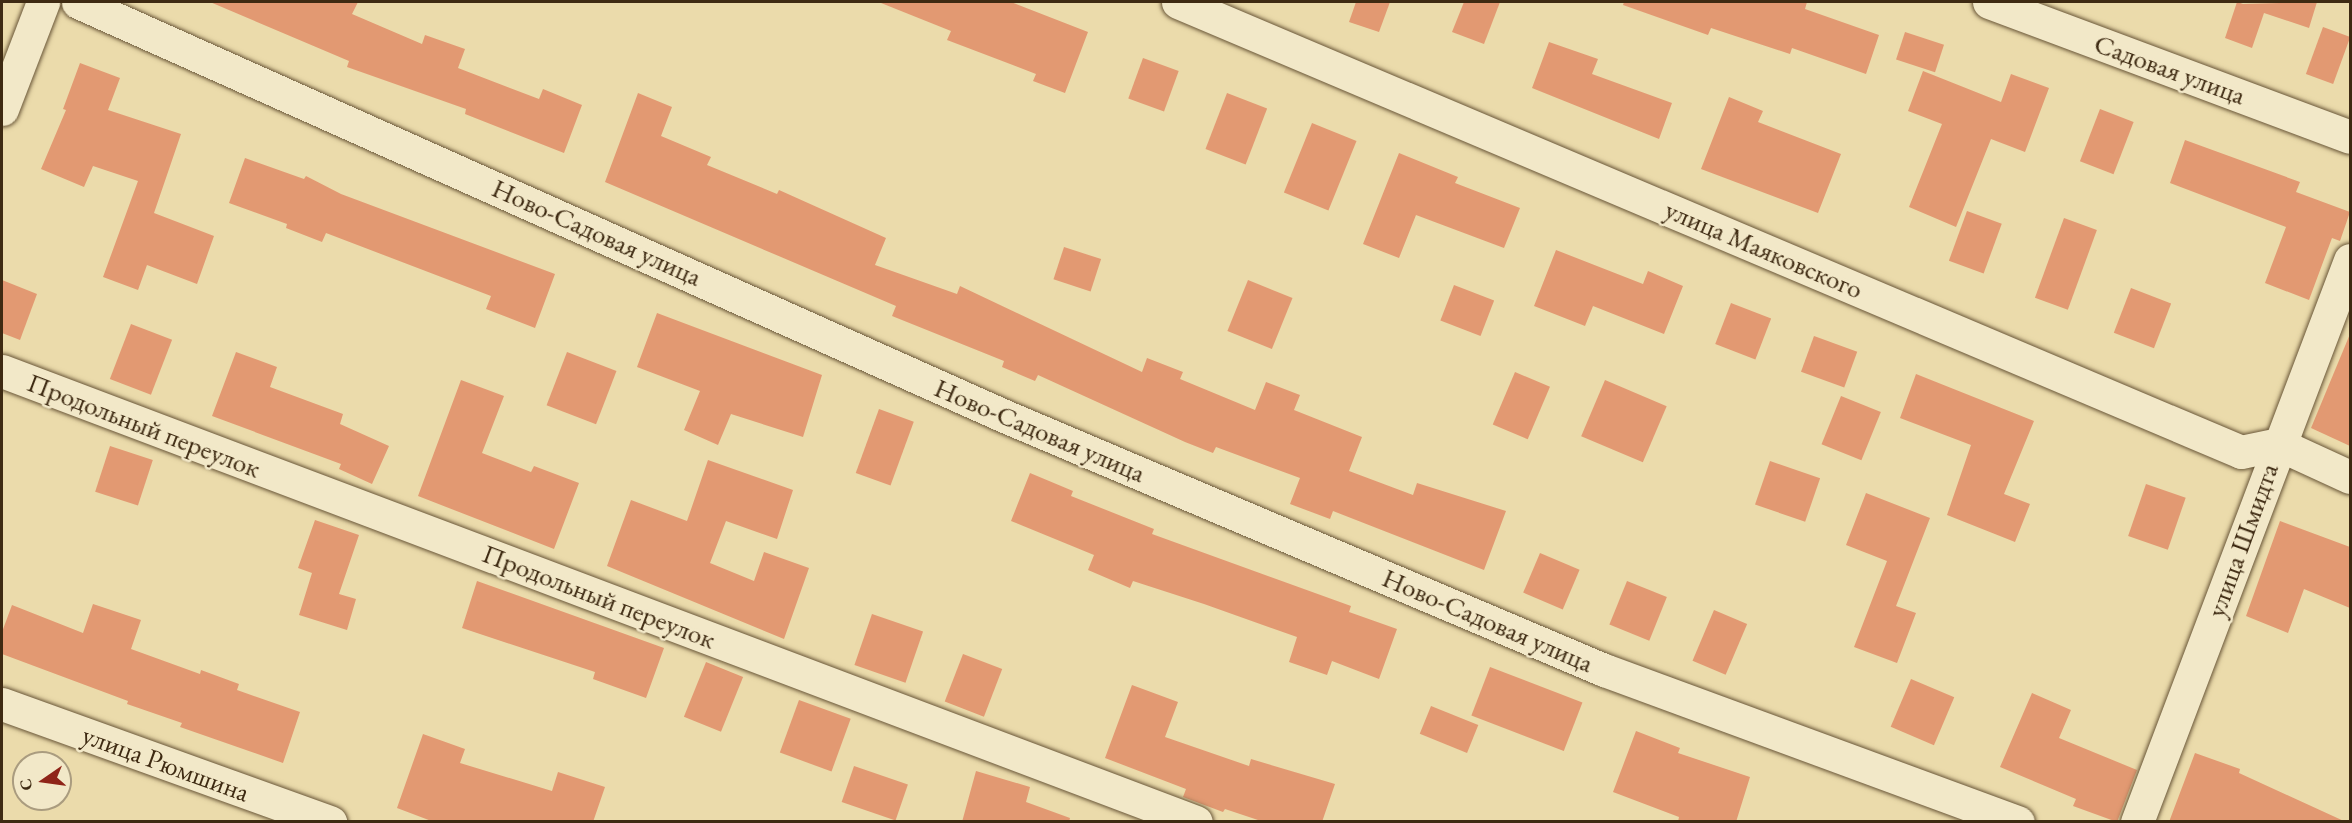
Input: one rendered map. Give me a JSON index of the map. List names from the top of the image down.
{
  "streets": {
    "street": [
      "Садовая улица",
      "Ново-Садовая улица",
      "улица Маяковского",
      "Продольный переулок",
      "улица Шмидта",
      "улица Рюмшина"
    ]
  },
  "crossings": [
    ["улица Маяковского", "улица Шмидта"]
  ],
  "north": "left"
}
